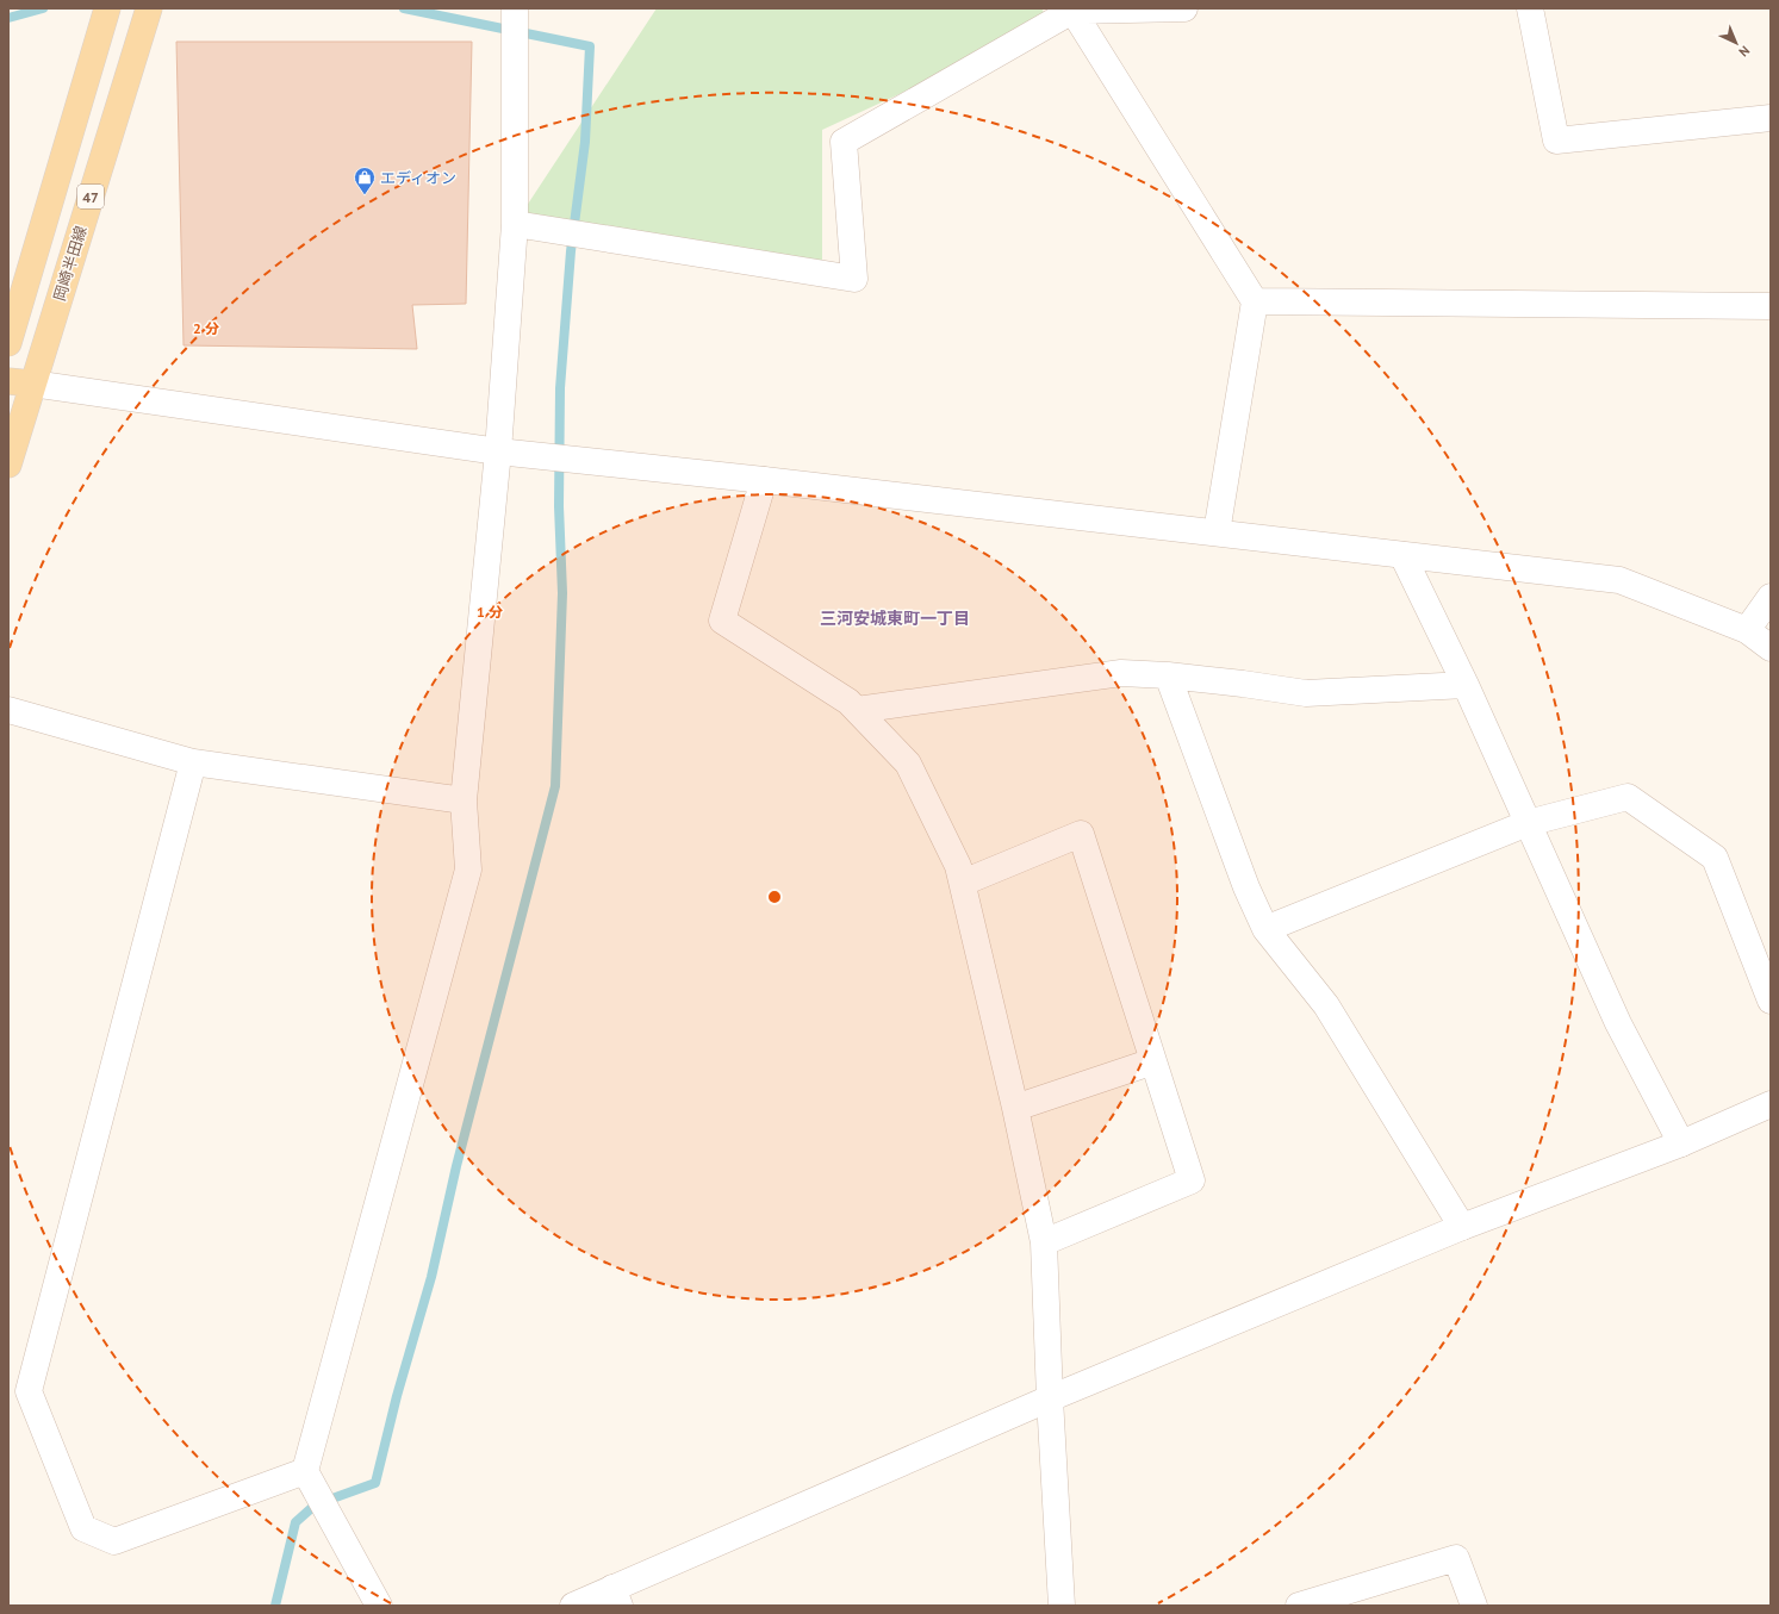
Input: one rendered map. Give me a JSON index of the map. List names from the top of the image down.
{
  "streets": {
    "main road": ["47", "岡崎半田線"]
  },
  "districts": ["三河安城東町一丁目"],
  "places": {
    "shop": ["エディオン"]
  },
  "north": "bottom right",
  "rings": ["2 分", "1 分"]
}
